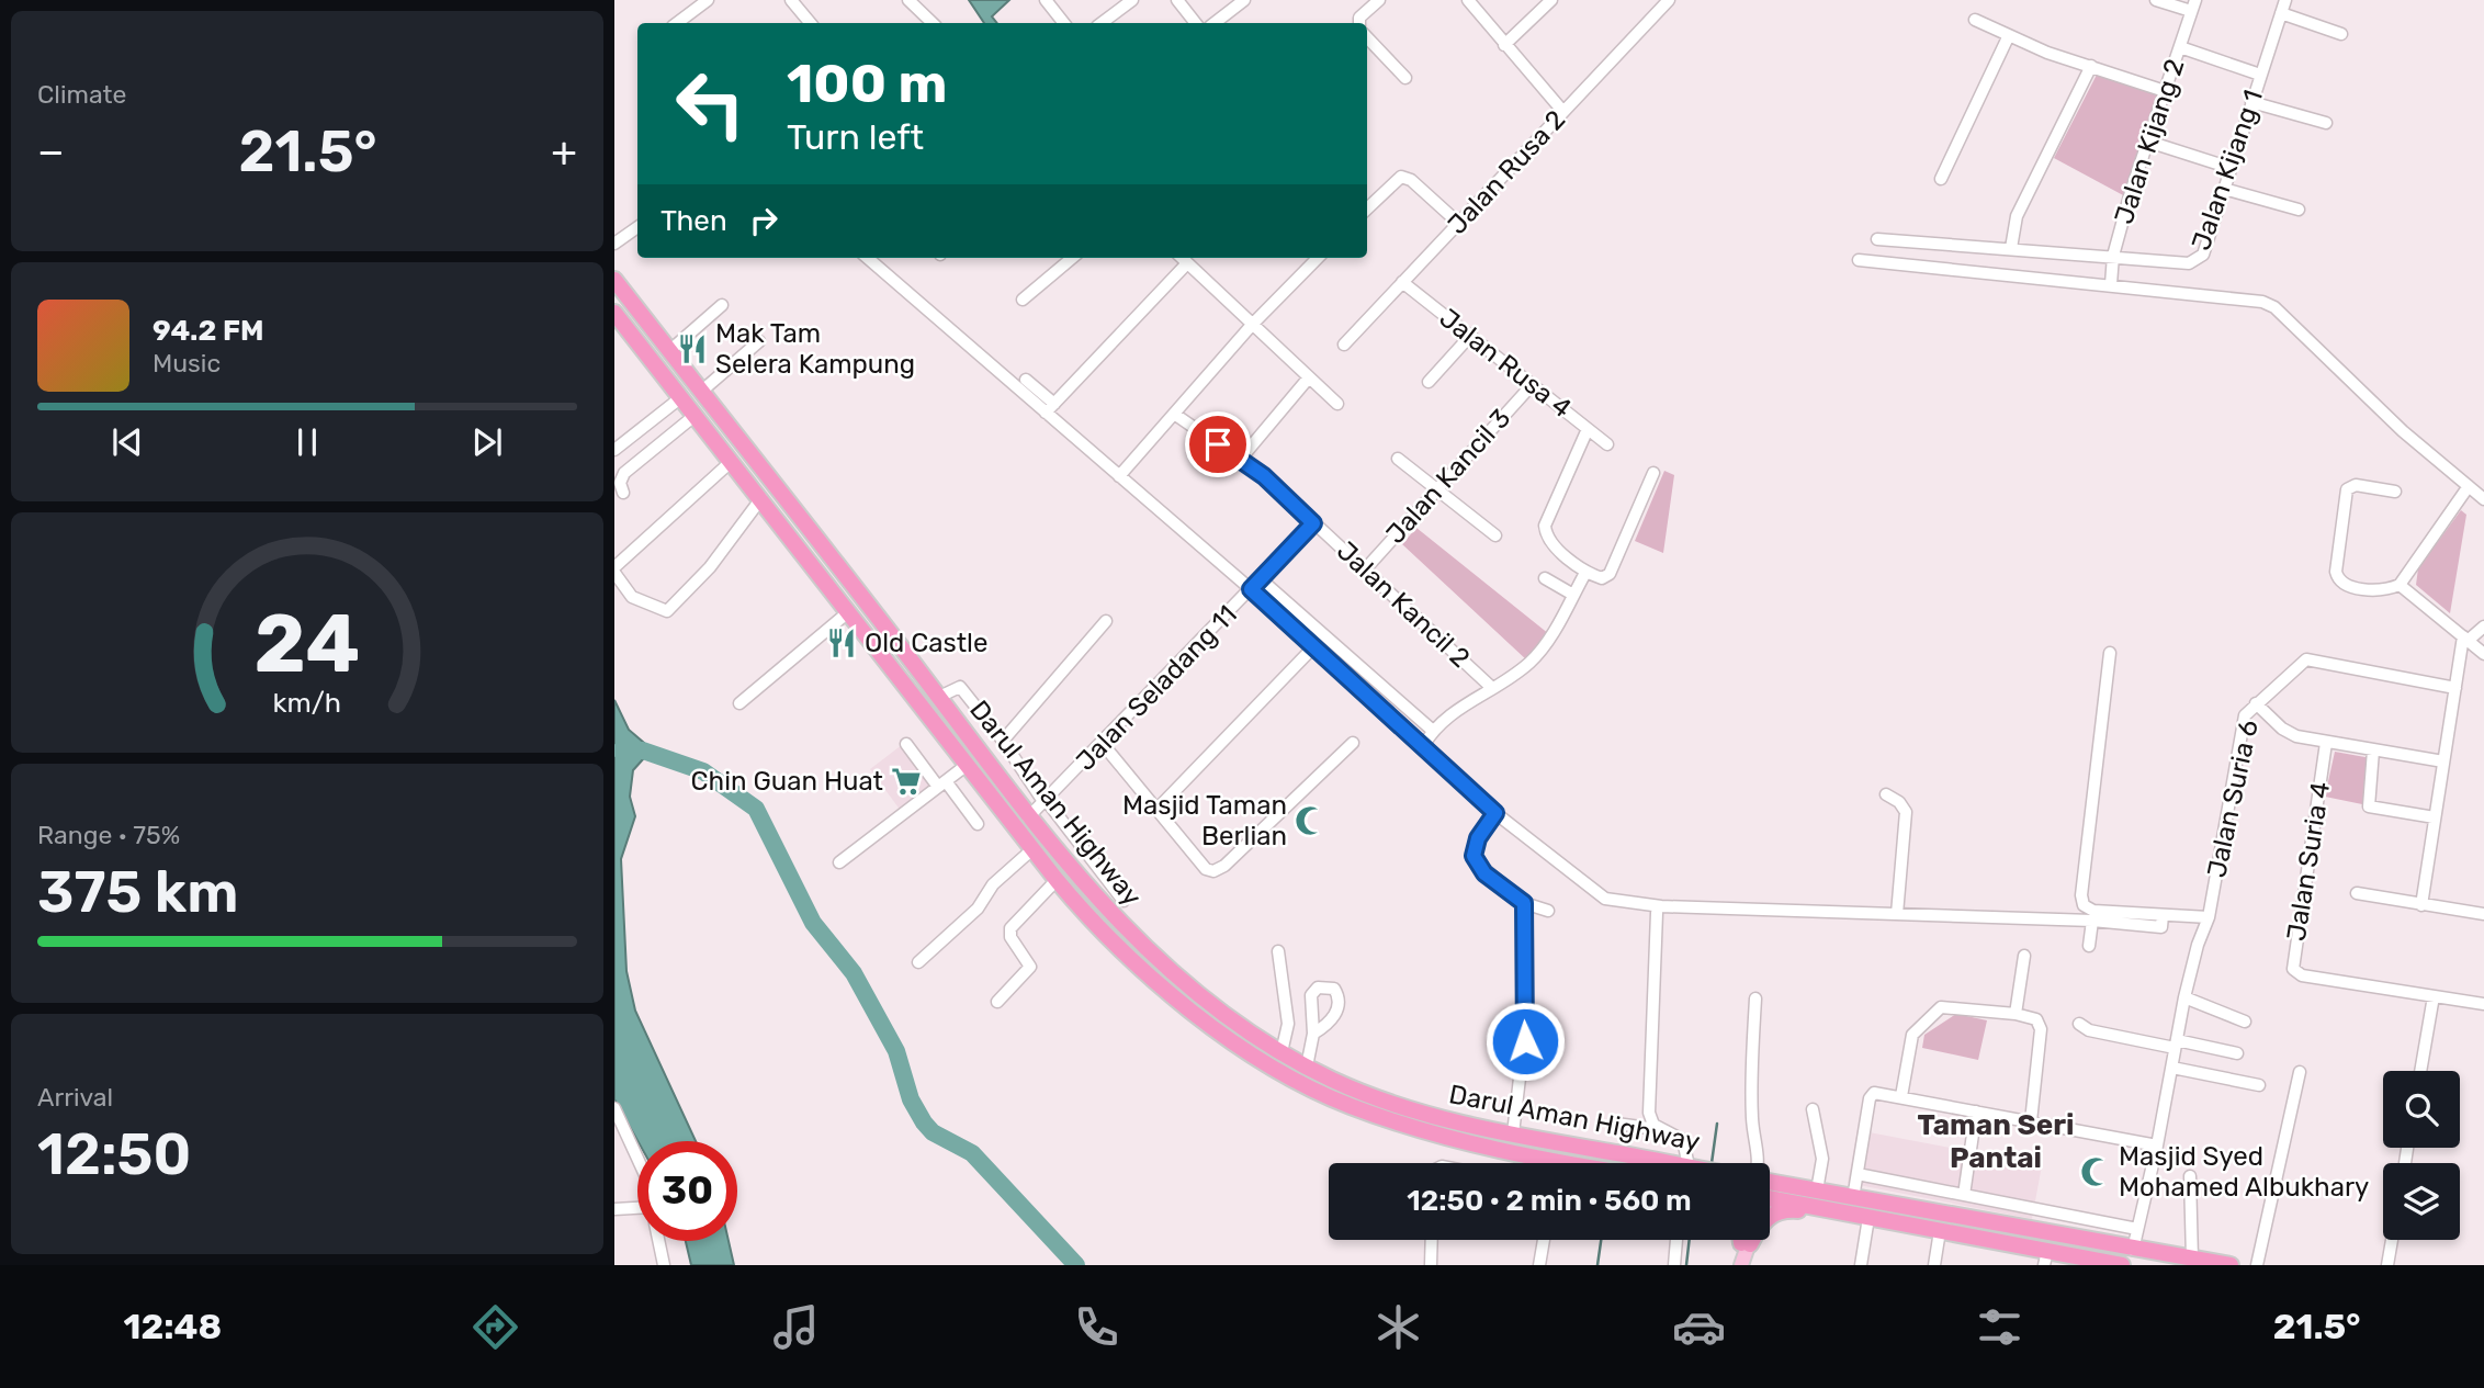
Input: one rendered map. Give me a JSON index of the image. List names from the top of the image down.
{
  "streets": {
    "highway": ["Darul Aman Highway"],
    "street": [
      "Jalan Kijang 2",
      "Jalan Kijang 1",
      "Jalan Rusa 2",
      "Jalan Rusa 4",
      "Jalan Kancil 3",
      "Jalan Kancil 2",
      "Jalan Seladang 11",
      "Jalan Suria 6",
      "Jalan Suria 4"
    ]
  },
  "crossings": [
    ["Jalan Kijang 2", "Jalan Kijang 1"],
    ["Jalan Rusa 2", "Jalan Rusa 4"],
    ["Jalan Rusa 4", "Jalan Kancil 3"],
    ["Jalan Kancil 3", "Jalan Kancil 2"],
    ["Jalan Kancil 2", "Jalan Seladang 11"],
    ["Jalan Seladang 11", "Darul Aman Highway"]
  ],
  "districts": ["Taman Seri Pantai"],
  "places": {
    "restaurant": ["Mak Tam Selera Kampung", "Old Castle"],
    "supermarket": ["Chin Guan Huat"],
    "mosque": ["Masjid Taman Berlian", "Masjid Syed Mohamed Albukhary"]
  },
  "page": {
    "tile": [
      "Climate",
      ["Range · 75%", "375 km"],
      ["Arrival", "12:50"]
    ],
    "turn": ["100 m", "Turn left"],
    "heat": ["−", "21.5°", "+"],
    "then": "Then",
    "song": ["94.2 FM", "Music"],
    "limit": "30",
    "trip": "12:50 · 2 min · 560 m",
    "tabs": ["12:48", "21.5°"],
    "gauge": ["24", "km/h"]
  }
}
